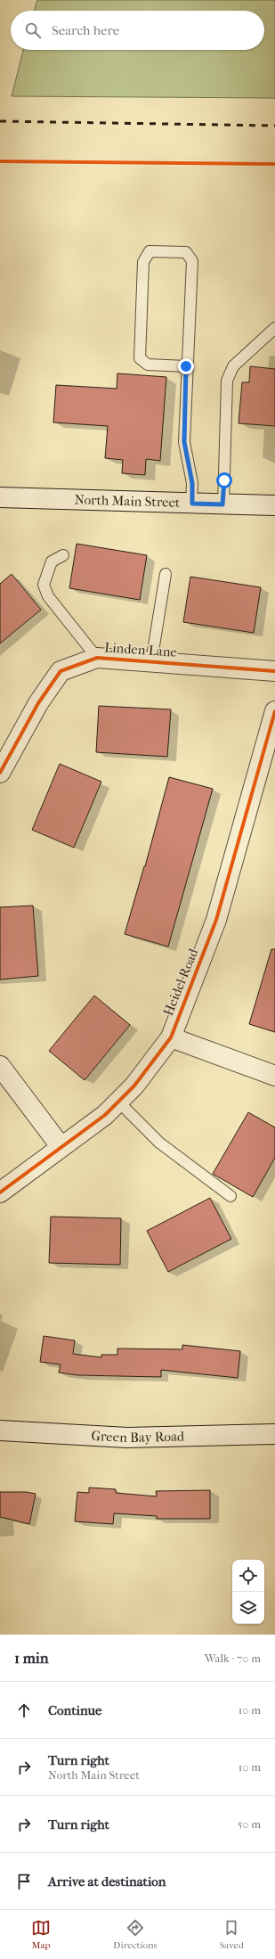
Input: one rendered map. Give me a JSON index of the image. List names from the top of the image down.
{
  "streets": {
    "street": [
      "North Main Street",
      "Linden Lane",
      "Heidel Road",
      "Green Bay Road"
    ]
  },
  "page": {
    "search": "Search here",
    "heading": ["1 min", "Walk · 70 m"],
    "list": [
      ["Continue", "10 m"],
      ["Turn right", "North Main Street", "10 m"],
      ["Turn right", "50 m"],
      "Arrive at destination"
    ],
    "nav": ["Map", "Directions", "Saved"]
  }
}
